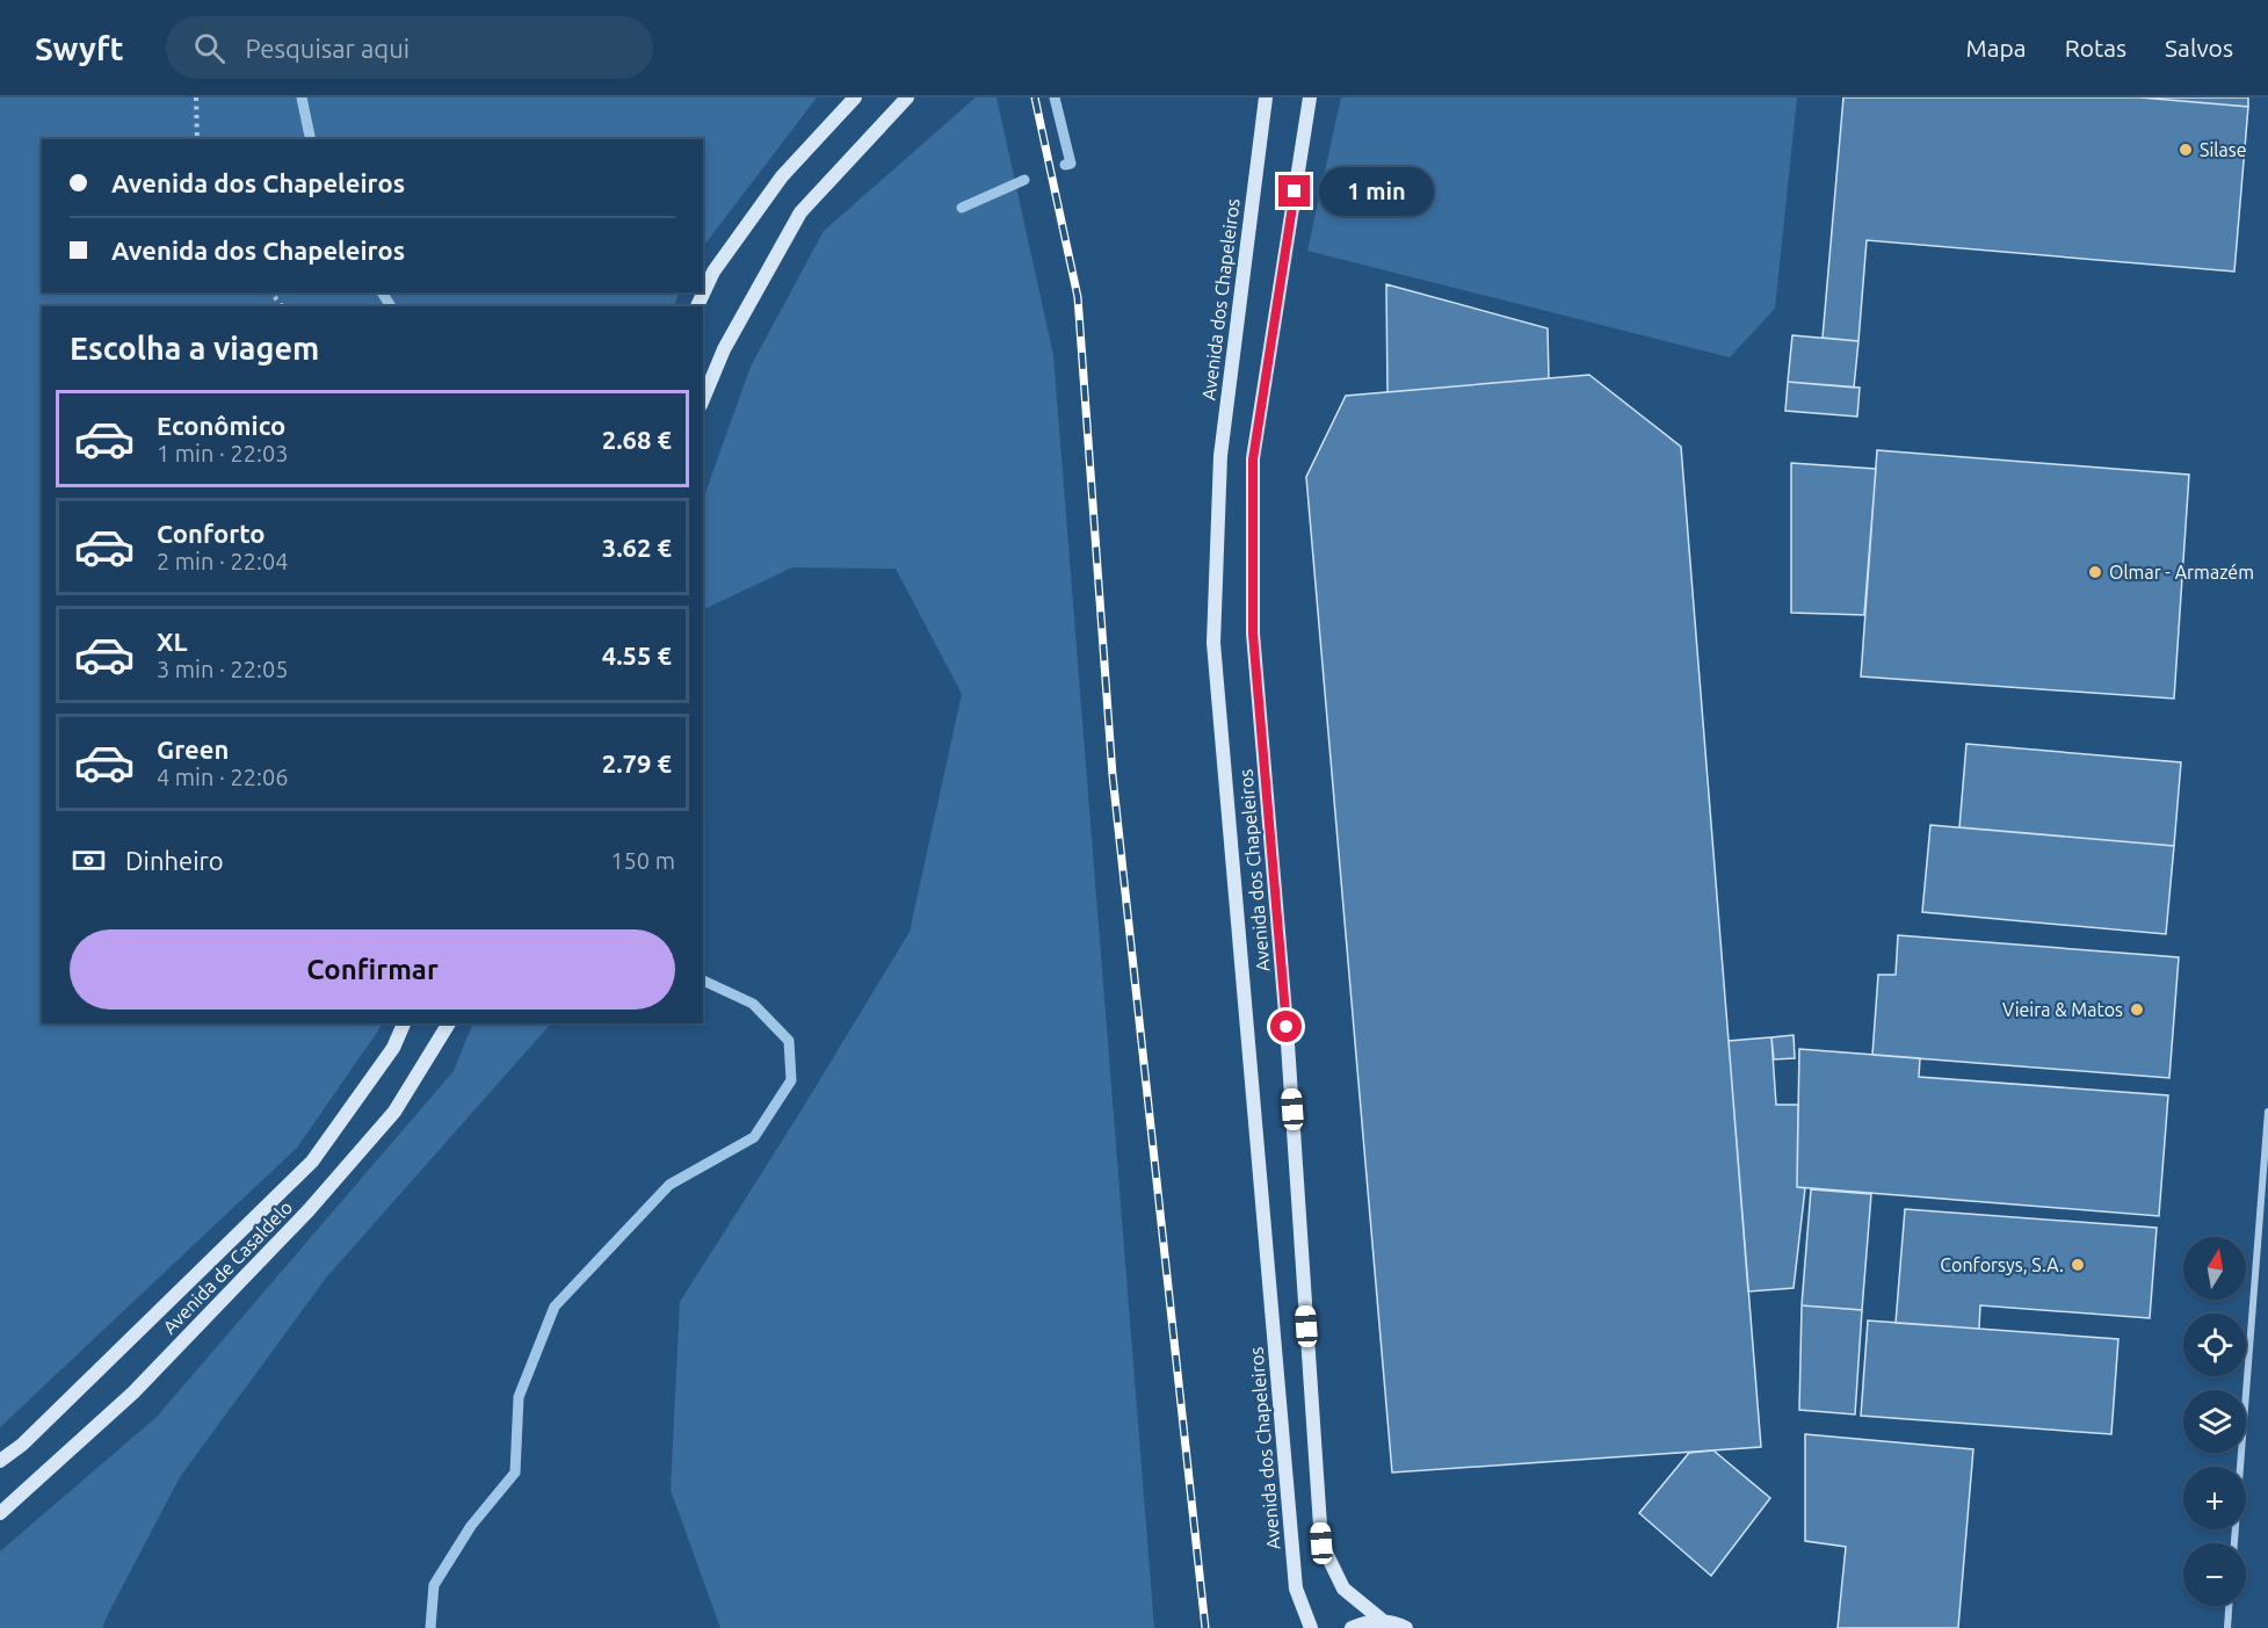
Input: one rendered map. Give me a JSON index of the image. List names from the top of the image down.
{
  "streets": {
    "street": ["Avenida dos Chapeleiros", "Avenida de Casaldelo"]
  },
  "places": [
    "Silase",
    "Olmar - Armazém",
    "Vieira & Matos",
    "Conforsys, S.A."
  ],
  "north": "top",
  "page": {
    "header": "Swyft",
    "search": "Pesquisar aqui",
    "nav": ["Mapa", "Rotas", "Salvos"],
    "banner": ["Avenida dos Chapeleiros", "Avenida dos Chapeleiros"],
    "bubble": "1 min",
    "heading": "Escolha a viagem",
    "list": [
      {
        "name": "Econômico",
        "note": "1 min · 22:03",
        "value": "2.68 €"
      },
      {
        "name": "Conforto",
        "note": "2 min · 22:04",
        "value": "3.62 €"
      },
      {
        "name": "XL",
        "note": "3 min · 22:05",
        "value": "4.55 €"
      },
      {
        "name": "Green",
        "note": "4 min · 22:06",
        "value": "2.79 €"
      }
    ],
    "pay": ["Dinheiro", "150 m"],
    "buttons": "Confirmar",
    "map_buttons": ["+", "−"]
  }
}
